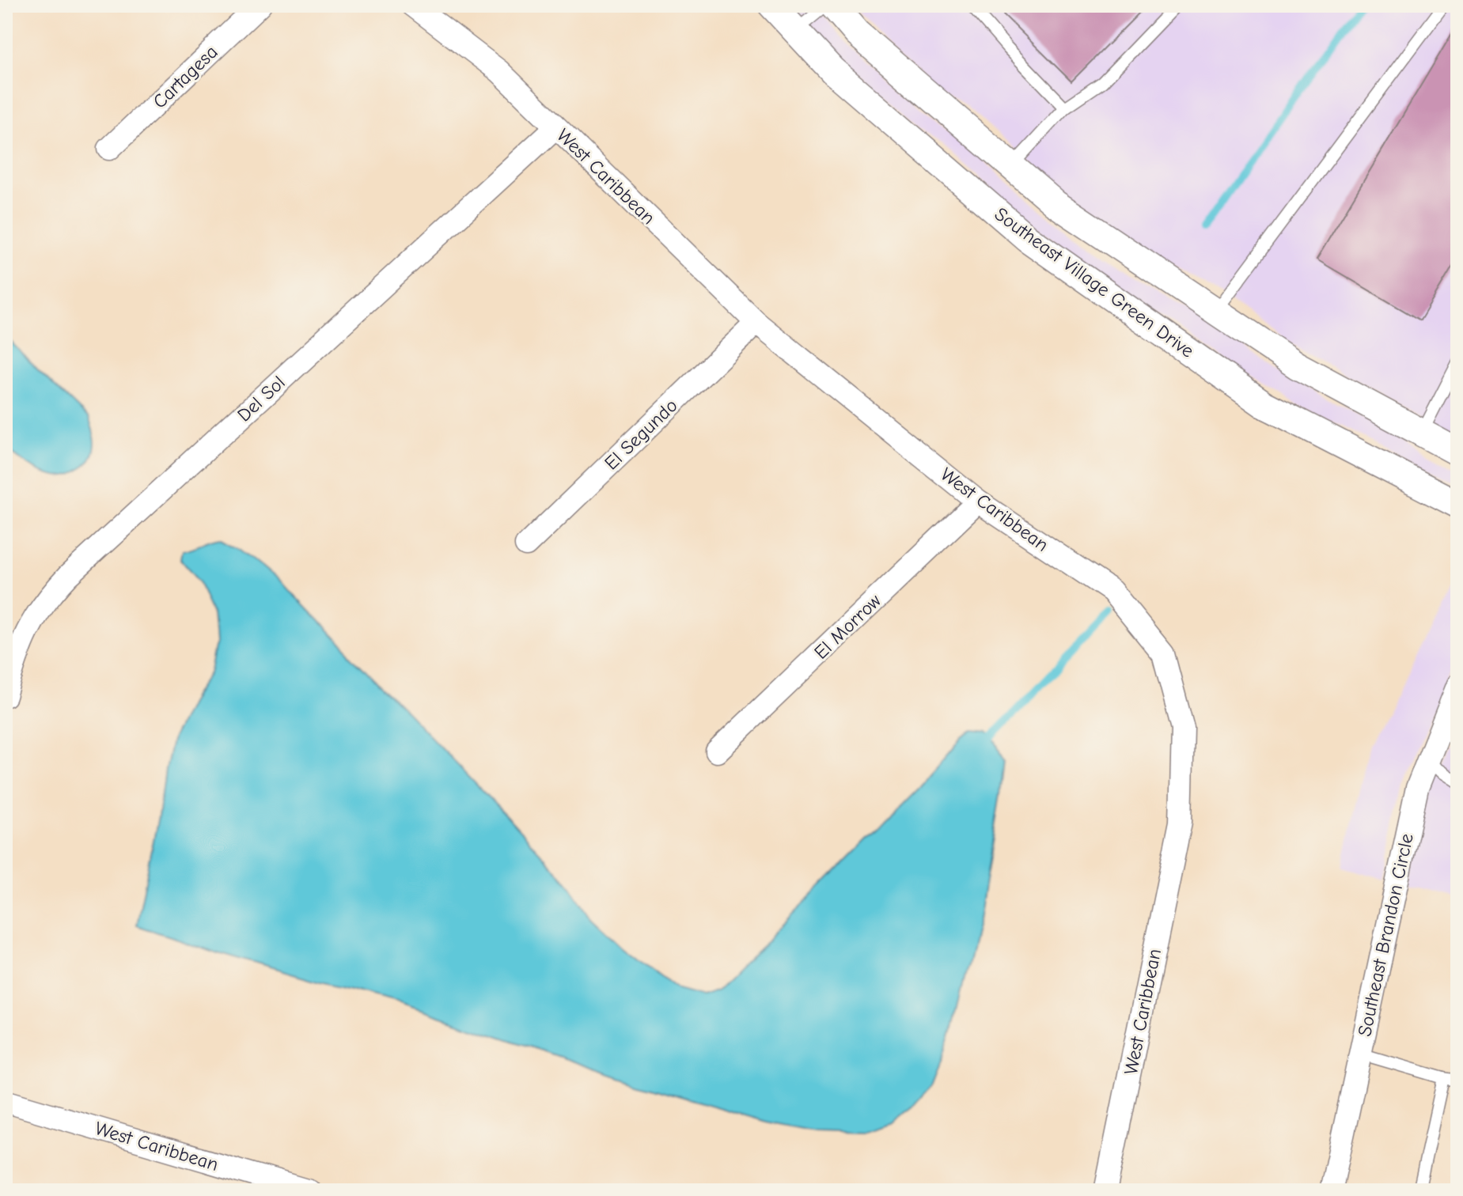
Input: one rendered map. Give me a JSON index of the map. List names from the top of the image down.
{
  "streets": {
    "street": [
      "Cartagesa",
      "West Caribbean",
      "Southeast Village Green Drive",
      "Del Sol",
      "El Segundo",
      "El Morrow",
      "Southeast Brandon Circle"
    ]
  },
  "crossings": [
    ["West Caribbean", "Del Sol"],
    ["West Caribbean", "El Segundo"],
    ["West Caribbean", "El Morrow"]
  ]
}
